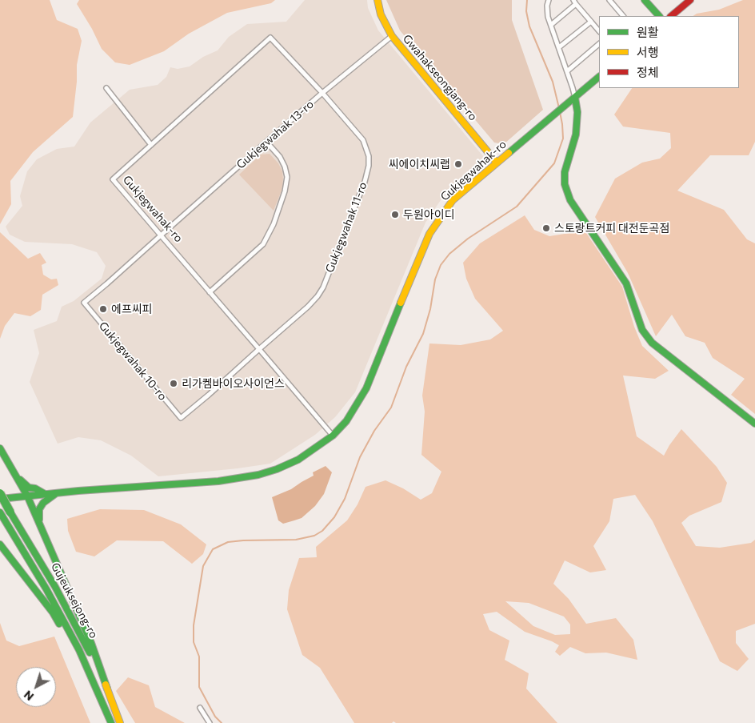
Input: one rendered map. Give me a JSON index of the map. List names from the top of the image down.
{
  "streets": {
    "main road": ["Gwahakseongjang-ro", "Gukjegwahak-ro", "Gujeuksejong-ro"],
    "street": ["Gukjegwahak 13-ro", "Gukjegwahak 11-ro", "Gukjegwahak 10-ro"]
  },
  "crossings": [
    ["Gwahakseongjang-ro", "Gukjegwahak 13-ro"],
    ["Gwahakseongjang-ro", "Gukjegwahak-ro"],
    ["Gukjegwahak 13-ro", "Gukjegwahak-ro"],
    ["Gukjegwahak 13-ro", "Gukjegwahak 11-ro"],
    ["Gukjegwahak 13-ro", "Gukjegwahak 10-ro"],
    ["Gukjegwahak-ro", "Gukjegwahak 11-ro"],
    ["Gukjegwahak-ro", "Gukjegwahak 10-ro"],
    ["Gukjegwahak 11-ro", "Gukjegwahak 10-ro"]
  ],
  "places": [
    "씨에이치씨랩",
    "두원아이디",
    "스토랑트커피 대전둔곡점",
    "에프씨피",
    "리가켐바이오사이언스"
  ],
  "legend": ["원활", "서행", "정체"],
  "north": "bottom left"
}
